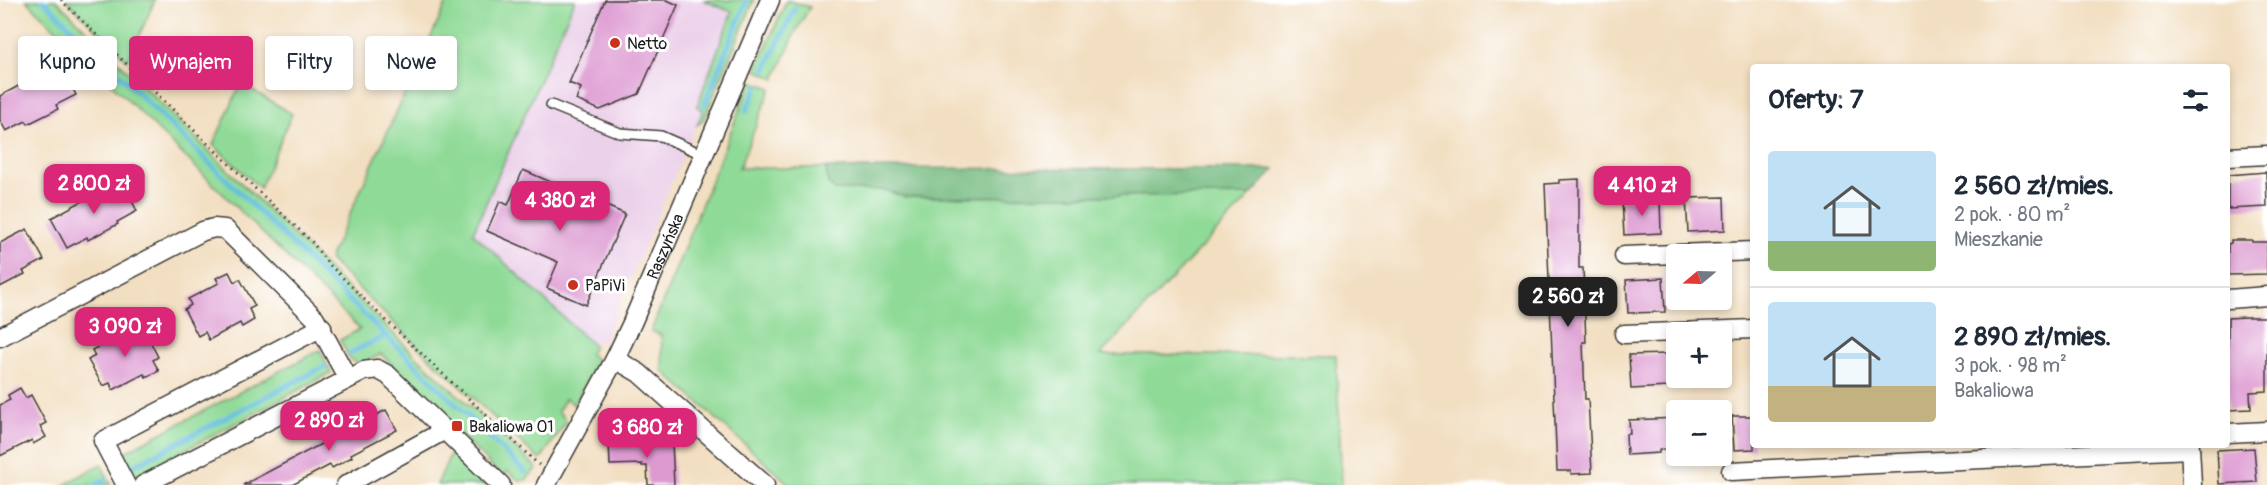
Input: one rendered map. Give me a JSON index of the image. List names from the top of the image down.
{
  "streets": {
    "street": ["Raszyńska"]
  },
  "places": {
    "other": ["Netto", "PaPiVi"],
    "transit": ["Bakaliowa 01"]
  },
  "north": "left",
  "page": {
    "chip": [
      "Kupno",
      "Wynajem",
      "Filtry",
      "Nowe"
    ],
    "heading": "Oferty: 7",
    "list": [
      {
        "name": "2 560 zł/mies.",
        "note": "2 pok. · 80 m² · Mieszkanie"
      },
      {
        "name": "2 890 zł/mies.",
        "note": "3 pok. · 98 m² · Bakaliowa"
      }
    ],
    "price": [
      "2 800 zł",
      "4 410 zł",
      "4 380 zł",
      "2 560 zł",
      "3 090 zł",
      "2 890 zł",
      "3 680 zł"
    ],
    "map_buttons": ["+", "−"]
  }
}
